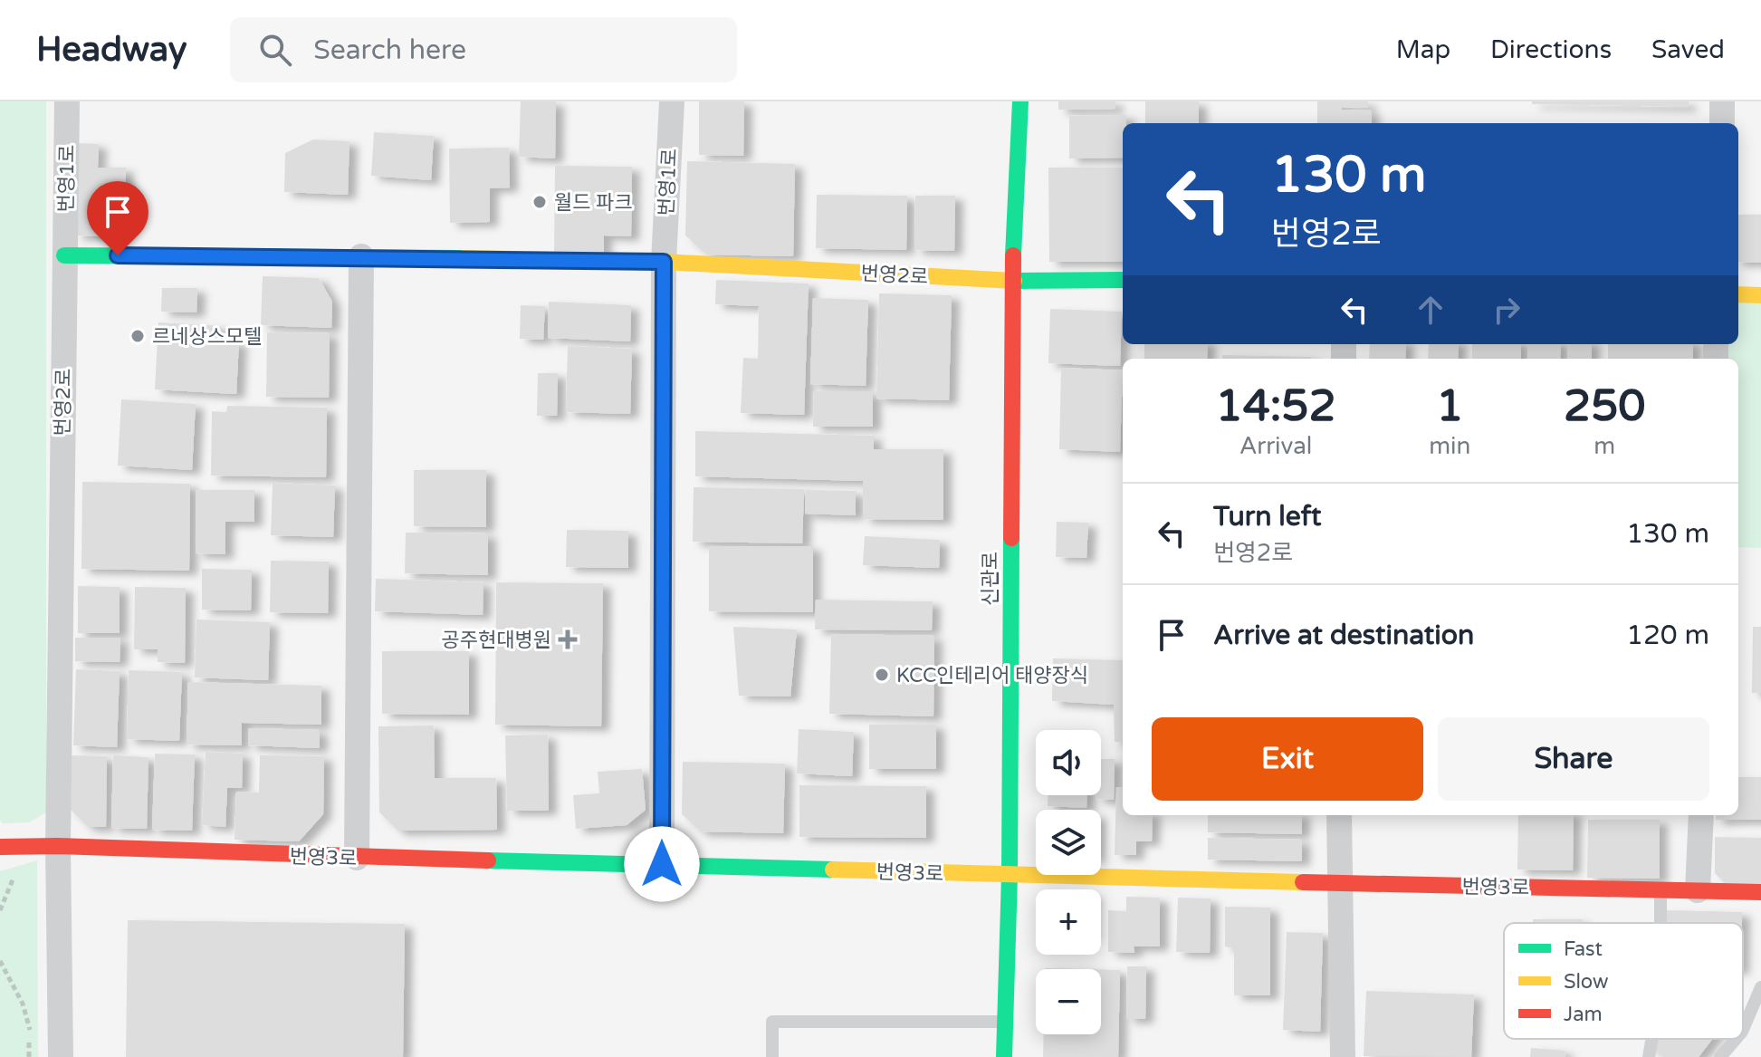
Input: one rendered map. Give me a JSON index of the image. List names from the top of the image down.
{
  "streets": {
    "street": [
      "번영1로",
      "번영2로",
      "신관로",
      "번영3로"
    ]
  },
  "crossings": [
    ["번영1로", "번영2로"],
    ["번영2로", "신관로"],
    ["번영2로", "번영3로"],
    ["신관로", "번영3로"]
  ],
  "places": {
    "other": ["월드 파크", "르네상스모텔", "KCC인테리어 태양장식"],
    "health": ["공주현대병원"]
  },
  "legend": ["Fast", "Slow", "Jam"],
  "page": {
    "header": "Headway",
    "search": "Search here",
    "nav": ["Map", "Directions", "Saved"],
    "turn": ["130 m", "번영2로"],
    "eta": [
      "14:52",
      "Arrival",
      "1",
      "min",
      "250",
      "m"
    ],
    "list": [
      {
        "name": "Turn left",
        "note": "번영2로",
        "value": "130 m"
      },
      {
        "name": "Arrive at destination",
        "value": "120 m"
      }
    ],
    "buttons": ["Exit", "Share"],
    "map_buttons": ["+", "−"]
  }
}
